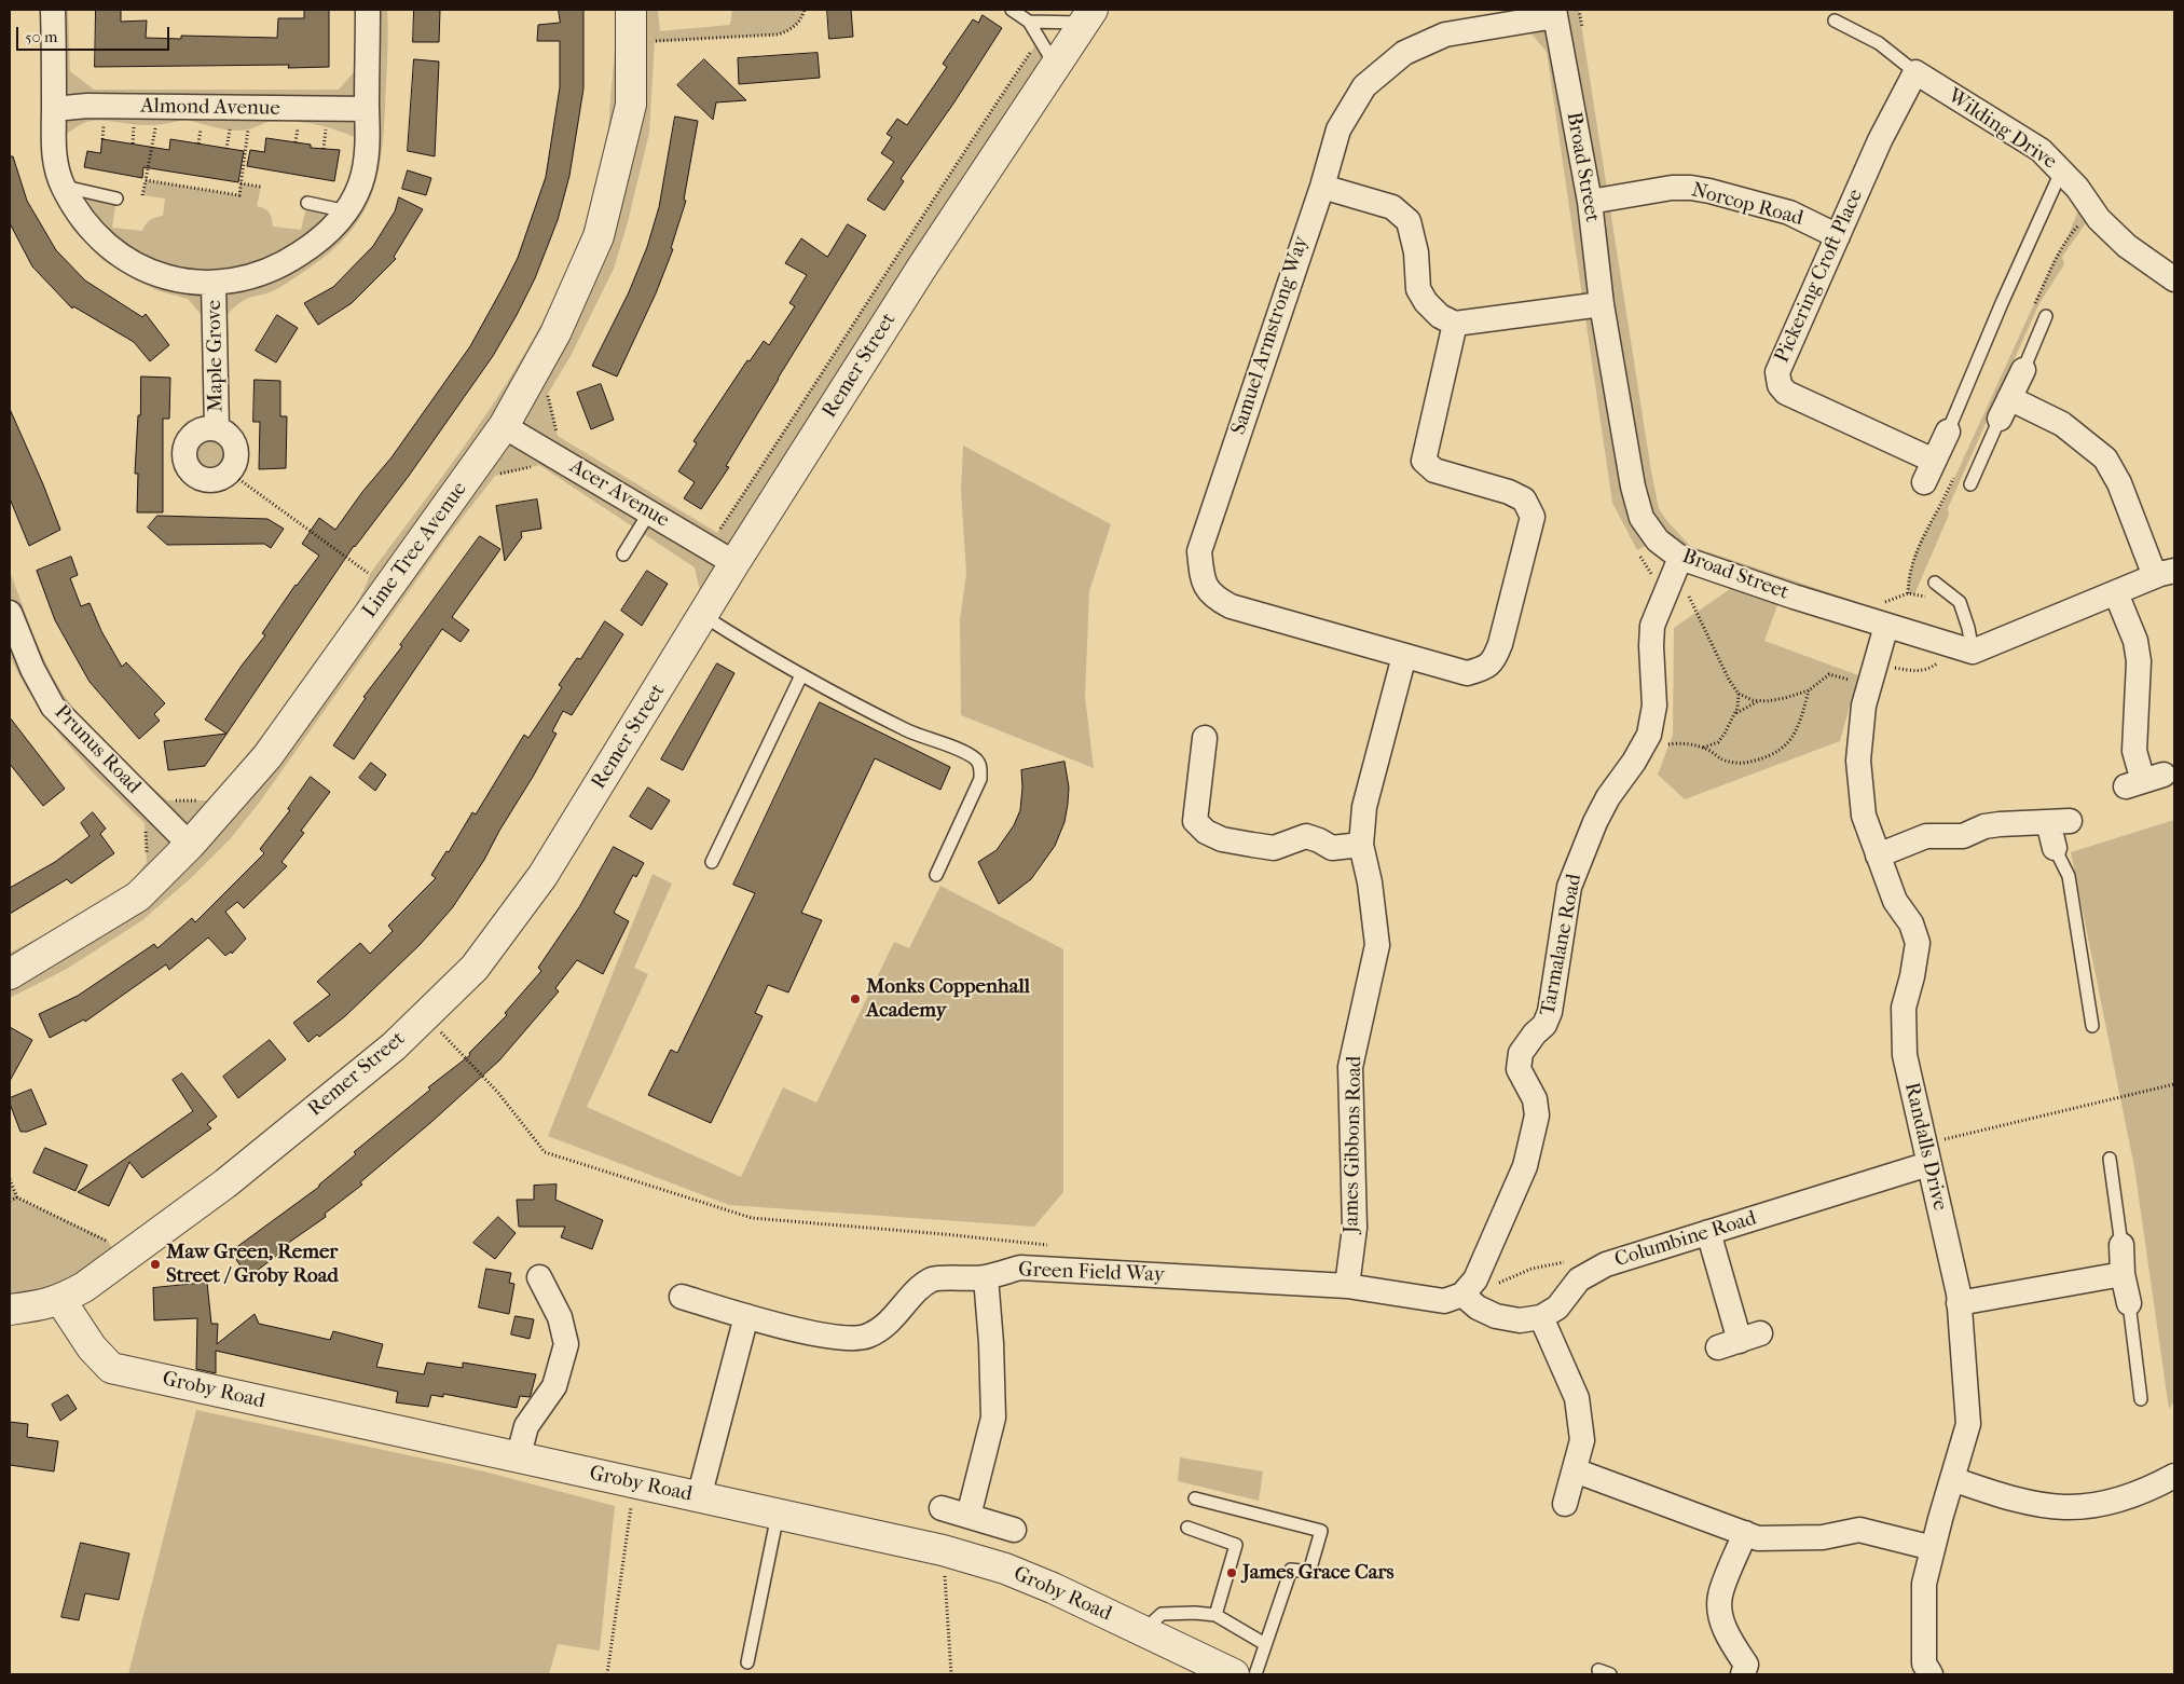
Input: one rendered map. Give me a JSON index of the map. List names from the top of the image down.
{
  "streets": {
    "street": [
      "Almond Avenue",
      "Wilding Drive",
      "Broad Street",
      "Norcop Road",
      "Pickering Croft Place",
      "Samuel Armstrong Way",
      "Maple Grove",
      "Remer Street",
      "Acer Avenue",
      "Lime Tree Avenue",
      "Prunus Road",
      "Tarmalane Road",
      "James Gibbons Road",
      "Randalls Drive",
      "Columbine Road",
      "Green Field Way",
      "Groby Road"
    ]
  },
  "crossings": [
    ["Wilding Drive", "Pickering Croft Place"],
    ["Broad Street", "Norcop Road"],
    ["Broad Street", "Samuel Armstrong Way"],
    ["Broad Street", "Tarmalane Road"],
    ["Broad Street", "Randalls Drive"],
    ["Norcop Road", "Pickering Croft Place"],
    ["Samuel Armstrong Way", "James Gibbons Road"],
    ["Remer Street", "Acer Avenue"],
    ["Remer Street", "Groby Road"],
    ["Acer Avenue", "Lime Tree Avenue"],
    ["Lime Tree Avenue", "Prunus Road"],
    ["Tarmalane Road", "Green Field Way"],
    ["James Gibbons Road", "Green Field Way"],
    ["Randalls Drive", "Columbine Road"]
  ],
  "places": ["Monks Coppenhall Academy", "Maw Green, Remer Street / Groby Road", "James Grace Cars"],
  "scale_bar": "50 m"
}
